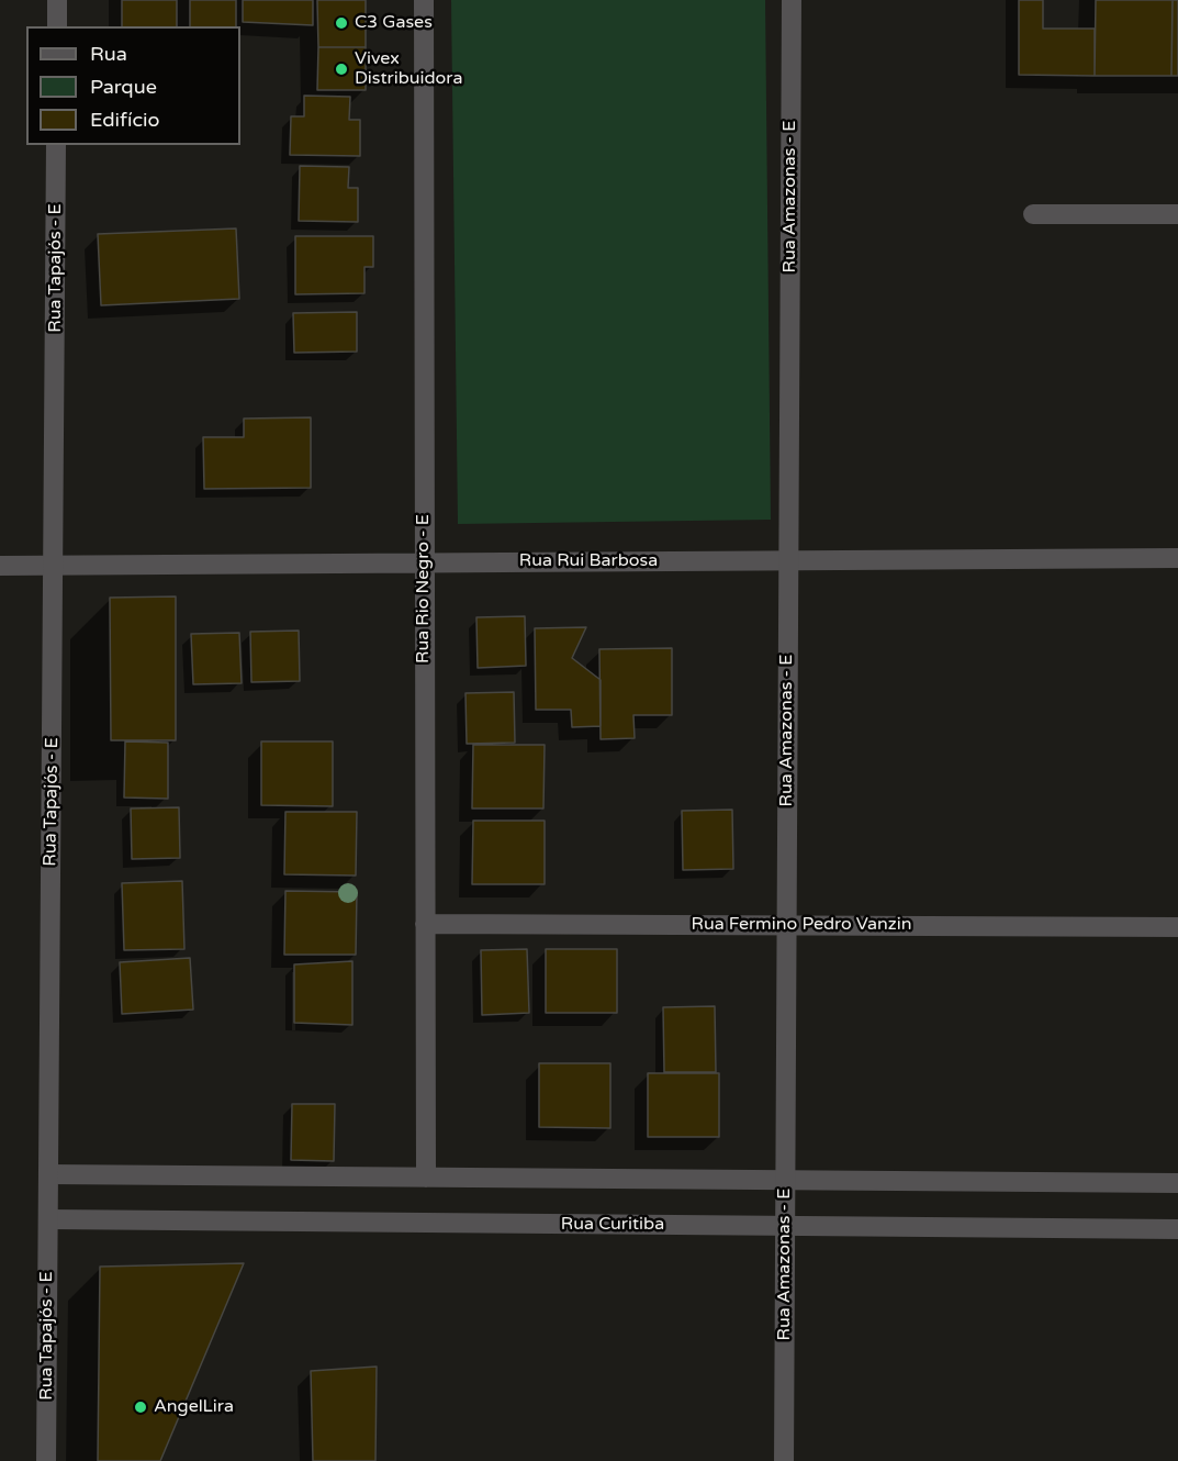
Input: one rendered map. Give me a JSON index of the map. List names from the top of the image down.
{
  "streets": {
    "street": [
      "Rua Amazonas - E",
      "Rua Tapajós - E",
      "Rua Rui Barbosa",
      "Rua Rio Negro - E",
      "Rua Fermino Pedro Vanzin",
      "Rua Curitiba"
    ]
  },
  "crossings": [
    ["Rua Amazonas - E", "Rua Rui Barbosa"],
    ["Rua Amazonas - E", "Rua Fermino Pedro Vanzin"],
    ["Rua Amazonas - E", "Rua Curitiba"],
    ["Rua Tapajós - E", "Rua Rui Barbosa"],
    ["Rua Tapajós - E", "Rua Curitiba"],
    ["Rua Rui Barbosa", "Rua Rio Negro - E"],
    ["Rua Rio Negro - E", "Rua Fermino Pedro Vanzin"]
  ],
  "places": ["C3 Gases", "Vivex Distribuidora", "AngelLira"],
  "legend": ["Rua", "Parque", "Edifício"]
}
